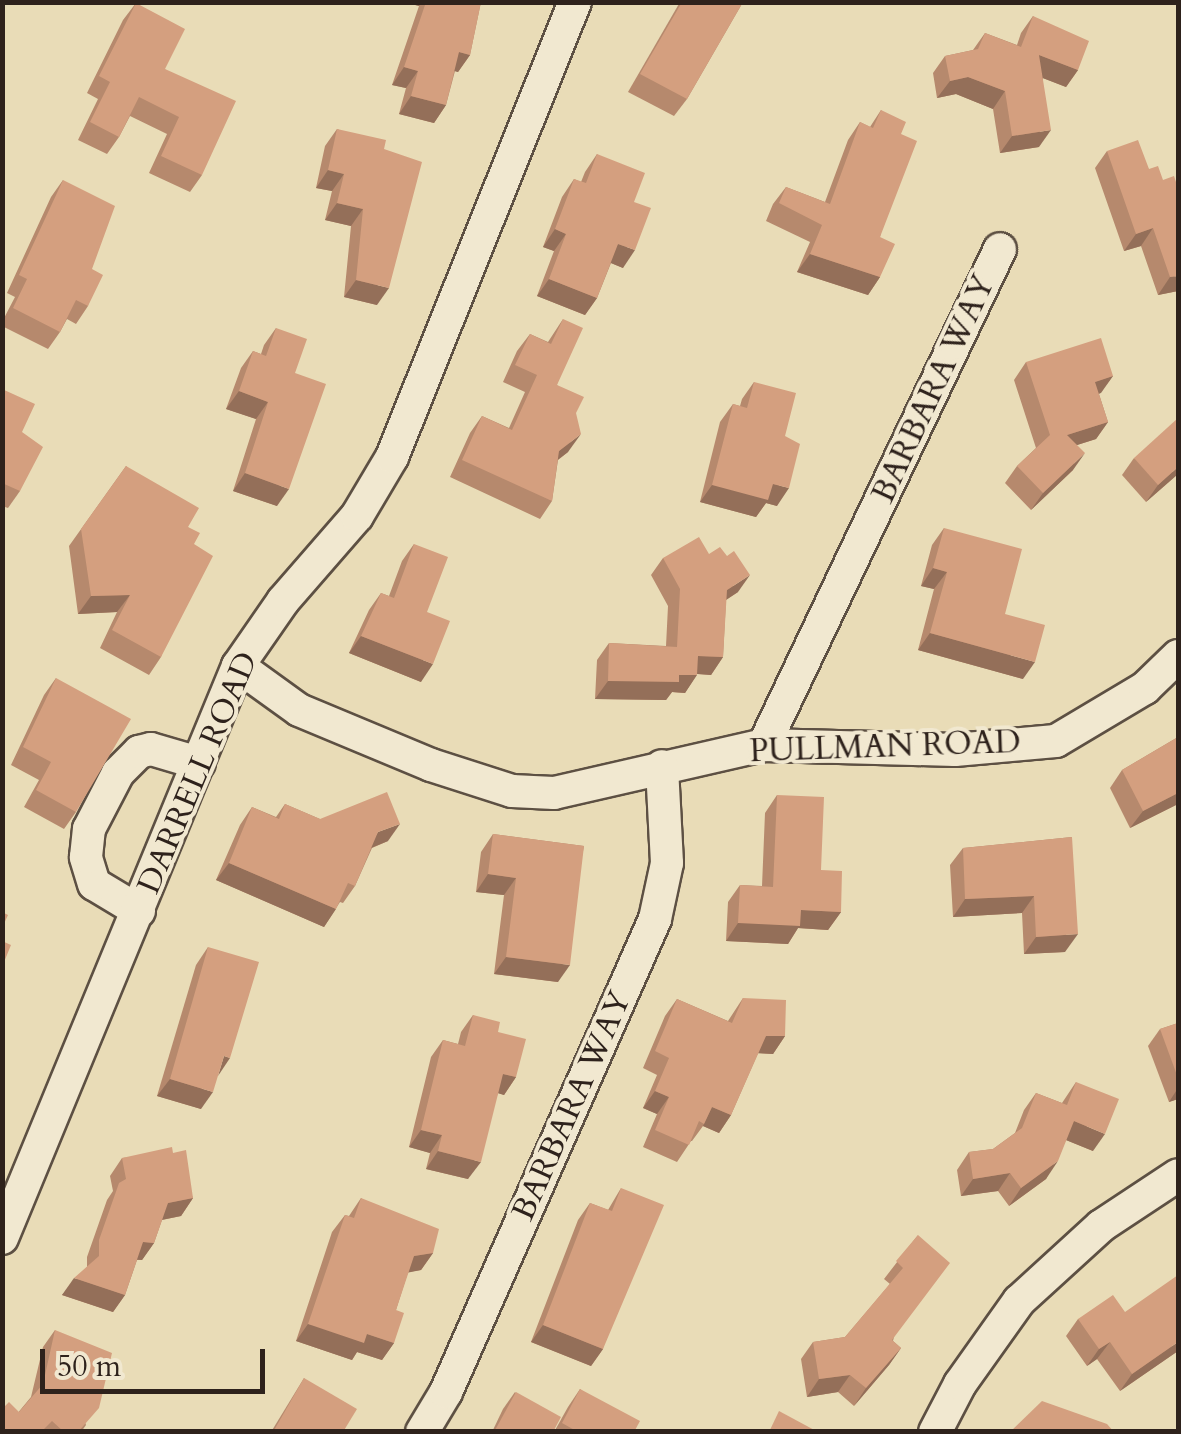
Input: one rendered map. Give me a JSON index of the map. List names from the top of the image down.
{
  "streets": {
    "street": ["BARBARA WAY", "PULLMAN ROAD", "DARRELL ROAD"]
  },
  "crossings": [
    ["BARBARA WAY", "PULLMAN ROAD"],
    ["PULLMAN ROAD", "DARRELL ROAD"]
  ],
  "scale_bar": "50 m"
}
